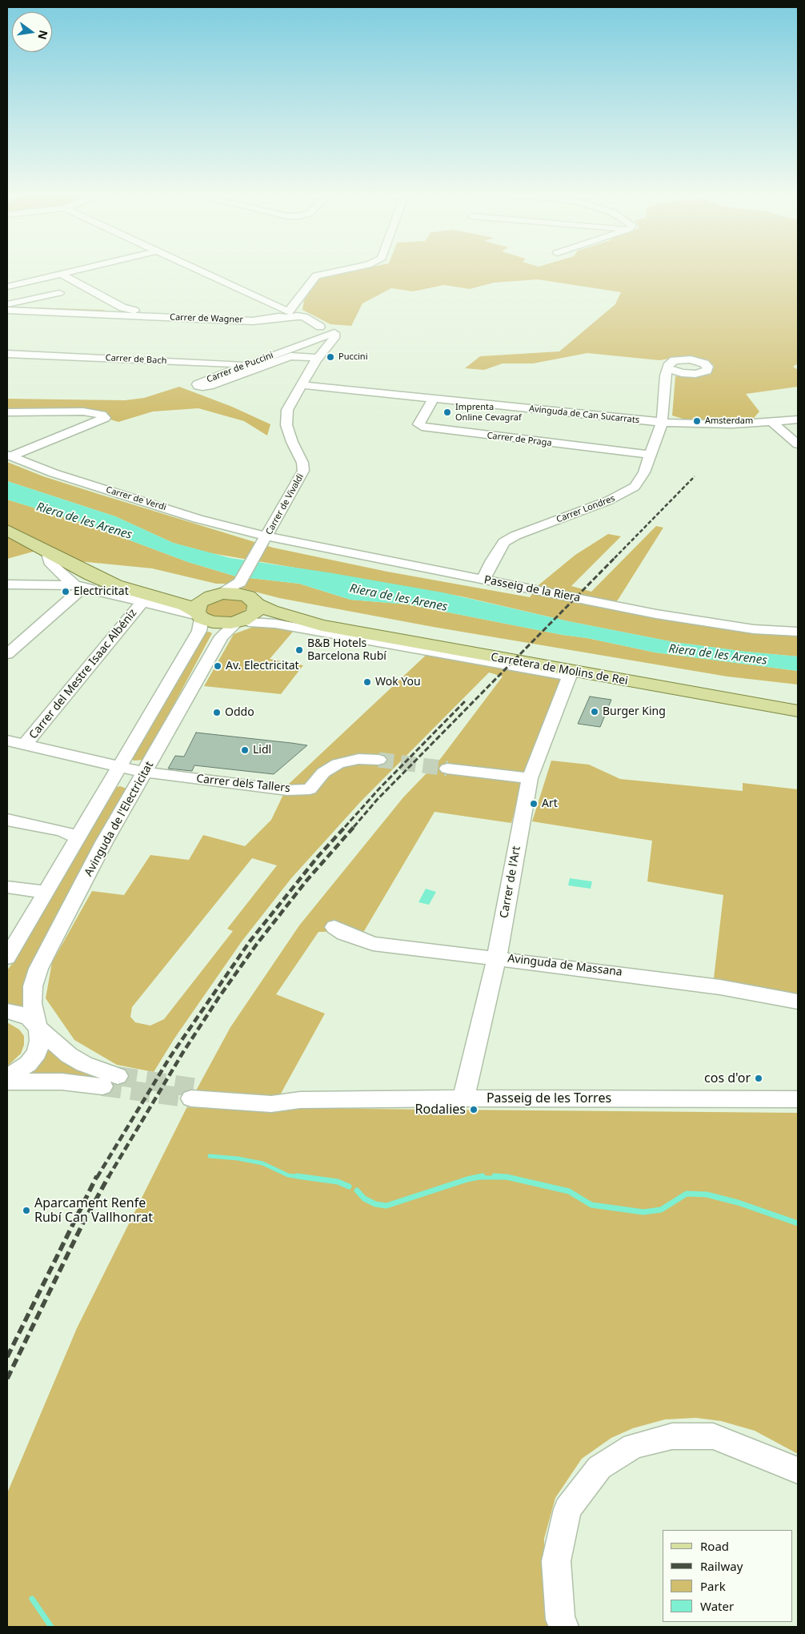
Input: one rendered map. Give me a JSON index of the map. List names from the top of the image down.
{
  "streets": {
    "main road": ["Carretera de Molins de Rei"],
    "street": [
      "Carrer de Wagner",
      "Carrer de Bach",
      "Carrer de Puccini",
      "Avinguda de Can Sucarrats",
      "Carrer de Praga",
      "Carrer de Verdi",
      "Carrer de Vivaldi",
      "Carrer Londres",
      "Passeig de la Riera",
      "Carrer del Mestre Isaac Albéniz",
      "Carrer dels Tallers",
      "Avinguda de l'Electricitat",
      "Carrer de l'Art",
      "Avinguda de Massana",
      "Passeig de les Torres"
    ]
  },
  "crossings": [
    ["Carrer de Bach", "Carrer de Puccini"],
    ["Carrer de Puccini", "Avinguda de Can Sucarrats"],
    ["Avinguda de Can Sucarrats", "Carrer de Praga"],
    ["Avinguda de Can Sucarrats", "Carrer de Vivaldi"],
    ["Avinguda de Can Sucarrats", "Carrer Londres"],
    ["Carrer de Praga", "Carrer Londres"],
    ["Carrer de Verdi", "Carrer de Vivaldi"],
    ["Carrer de Verdi", "Passeig de la Riera"],
    ["Carrer de Vivaldi", "Passeig de la Riera"],
    ["Carrer de Vivaldi", "Carretera de Molins de Rei"],
    ["Carrer Londres", "Passeig de la Riera"],
    ["Carretera de Molins de Rei", "Carrer del Mestre Isaac Albéniz"],
    ["Carretera de Molins de Rei", "Avinguda de l'Electricitat"],
    ["Carretera de Molins de Rei", "Carrer de l'Art"],
    ["Carrer dels Tallers", "Avinguda de l'Electricitat"],
    ["Carrer de l'Art", "Avinguda de Massana"],
    ["Carrer de l'Art", "Passeig de les Torres"]
  ],
  "water": ["Riera de les Arenes"],
  "places": [
    "Puccini",
    "Imprenta Online Cevagraf",
    "Amsterdam",
    "Electricitat",
    "B&B Hotels Barcelona Rubí",
    "Av. Electricitat",
    "Wok You",
    "Burger King",
    "Oddo",
    "Lidl",
    "Art",
    "cos d'or",
    "Rodalies",
    "Aparcament Renfe Rubí Can Vallhonrat"
  ],
  "legend": [
    "Road",
    "Railway",
    "Park",
    "Water"
  ],
  "north": "right"
}
